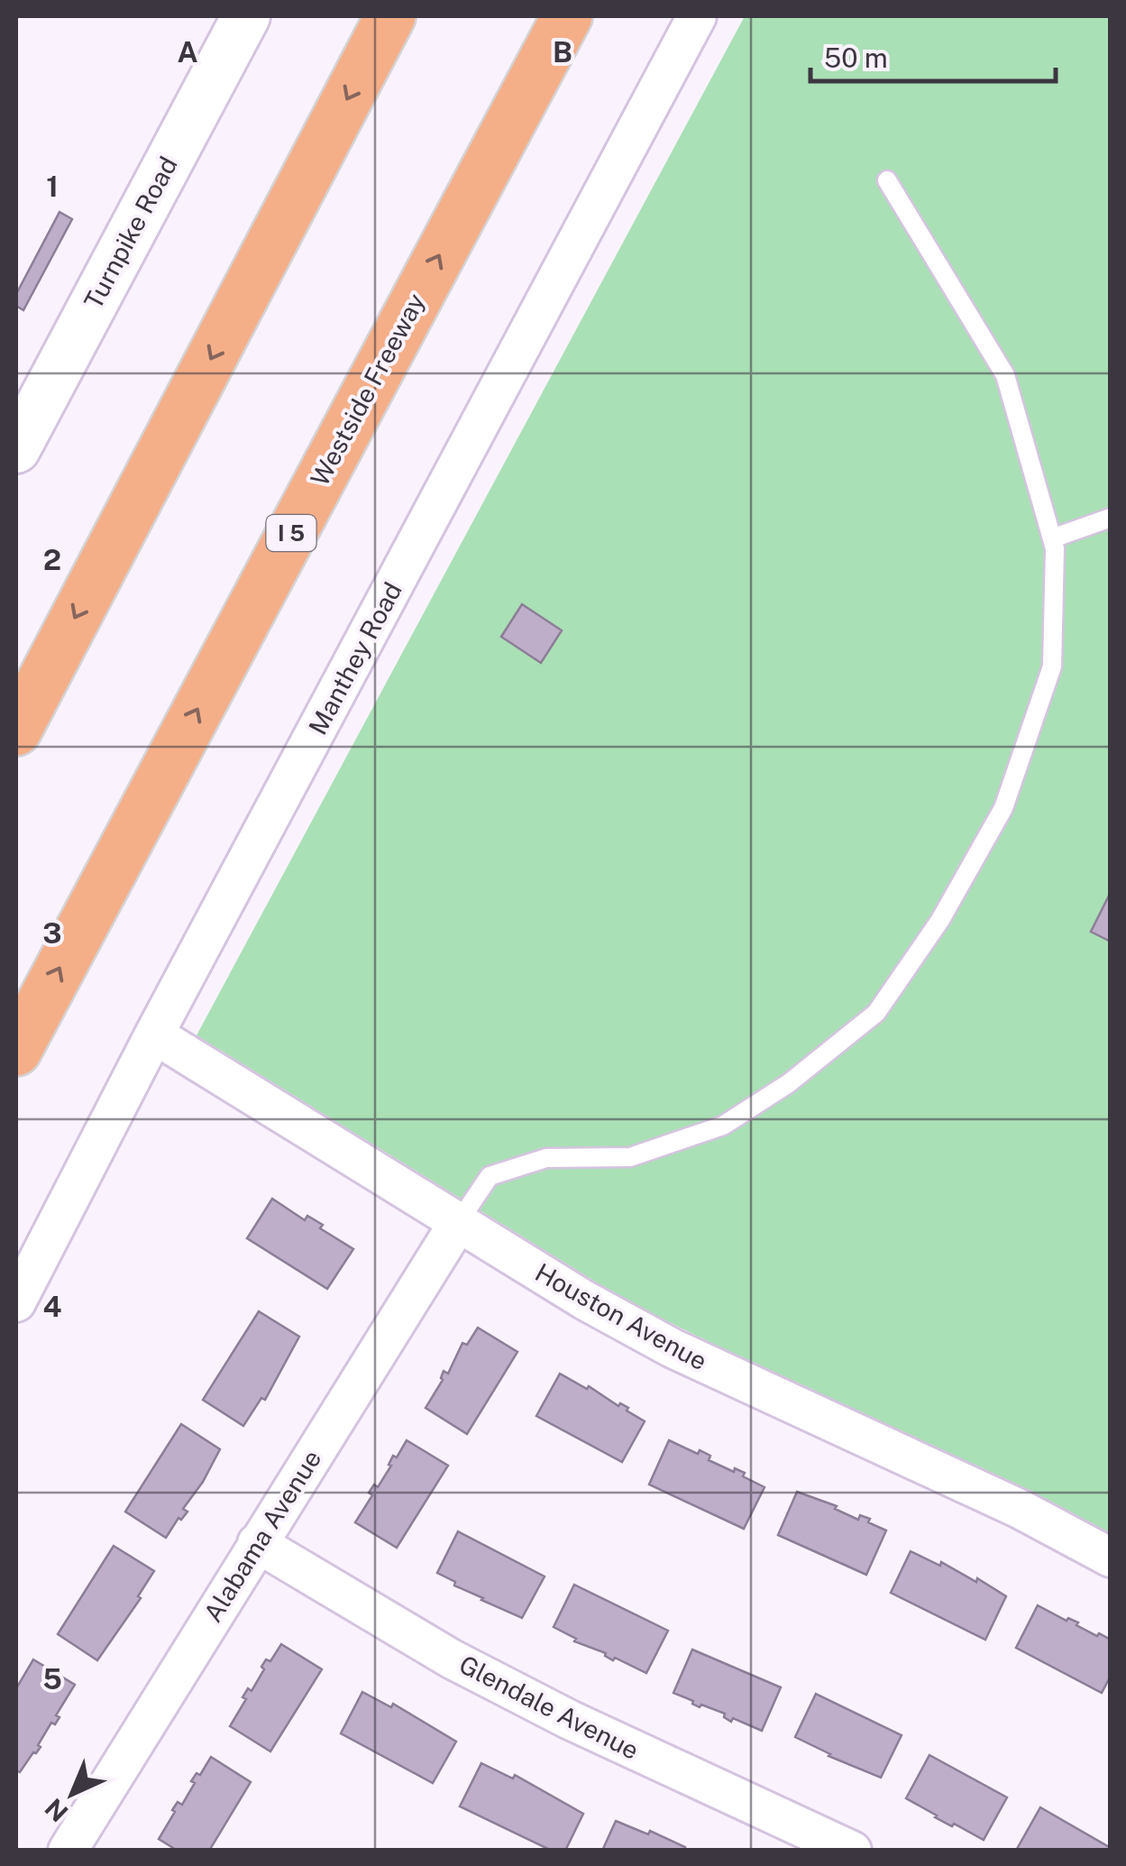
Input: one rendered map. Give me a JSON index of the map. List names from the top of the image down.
{
  "streets": {
    "highway": ["Westside Freeway", "I 5"],
    "street": [
      "Turnpike Road",
      "Manthey Road",
      "Houston Avenue",
      "Alabama Avenue",
      "Glendale Avenue"
    ]
  },
  "crossings": [
    ["Manthey Road", "Houston Avenue"],
    ["Houston Avenue", "Alabama Avenue"],
    ["Alabama Avenue", "Glendale Avenue"]
  ],
  "scale_bar": "50 m",
  "north": "bottom left",
  "grid": {
    "columns": ["A", "B"],
    "rows": [
      "1",
      "2",
      "3",
      "4",
      "5"
    ]
  }
}
